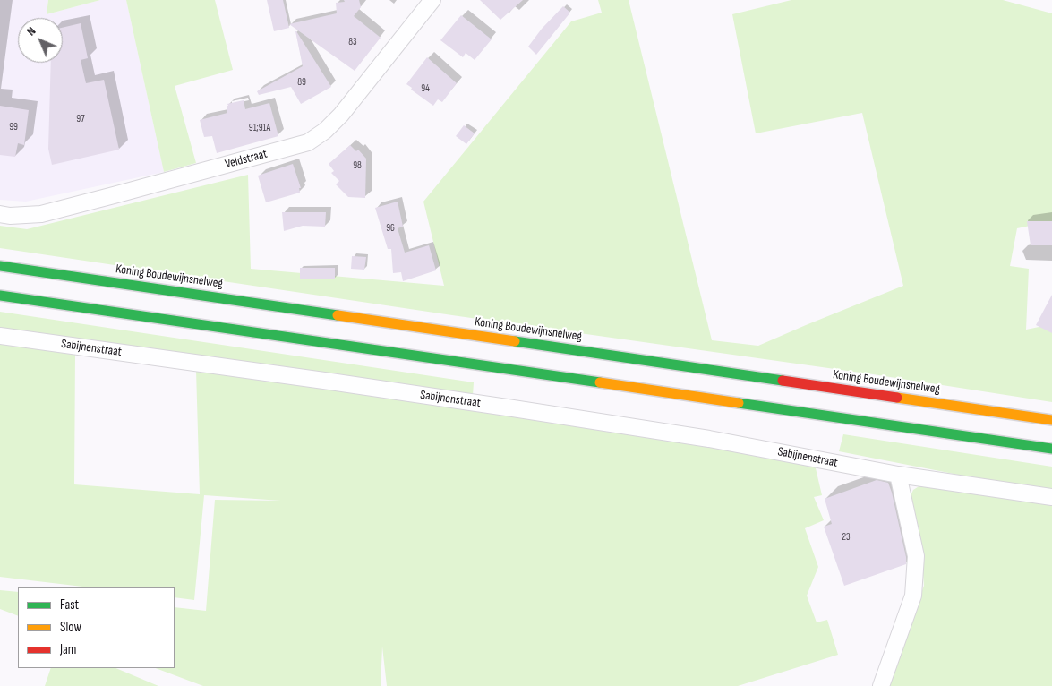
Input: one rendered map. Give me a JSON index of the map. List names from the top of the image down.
{
  "streets": {
    "highway": ["Koning Boudewijnsnelweg"],
    "street": ["Veldstraat", "Sabijnenstraat"]
  },
  "house_numbers": [
    "83",
    "89",
    "94",
    "97",
    "99",
    "91;91A",
    "98",
    "96",
    "23"
  ],
  "legend": ["Fast", "Slow", "Jam"],
  "north": "top left"
}
